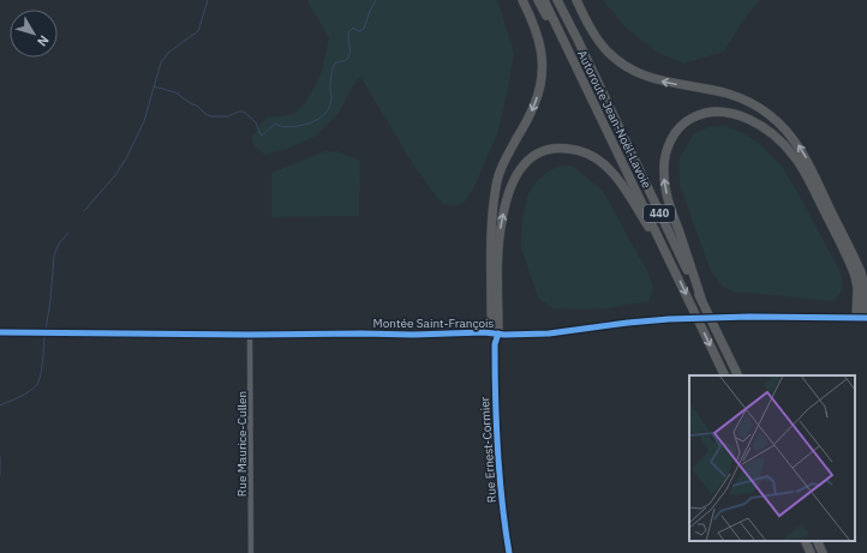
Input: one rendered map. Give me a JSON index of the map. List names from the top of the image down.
{
  "streets": {
    "highway": ["Autoroute Jean-Noël-Lavoie", "440"],
    "street": ["Montée Saint-François", "Rue Maurice-Cullen", "Rue Ernest-Cormier"]
  },
  "crossings": [
    ["Montée Saint-François", "Rue Maurice-Cullen"],
    ["Montée Saint-François", "Rue Ernest-Cormier"]
  ],
  "north": "bottom right"
}
